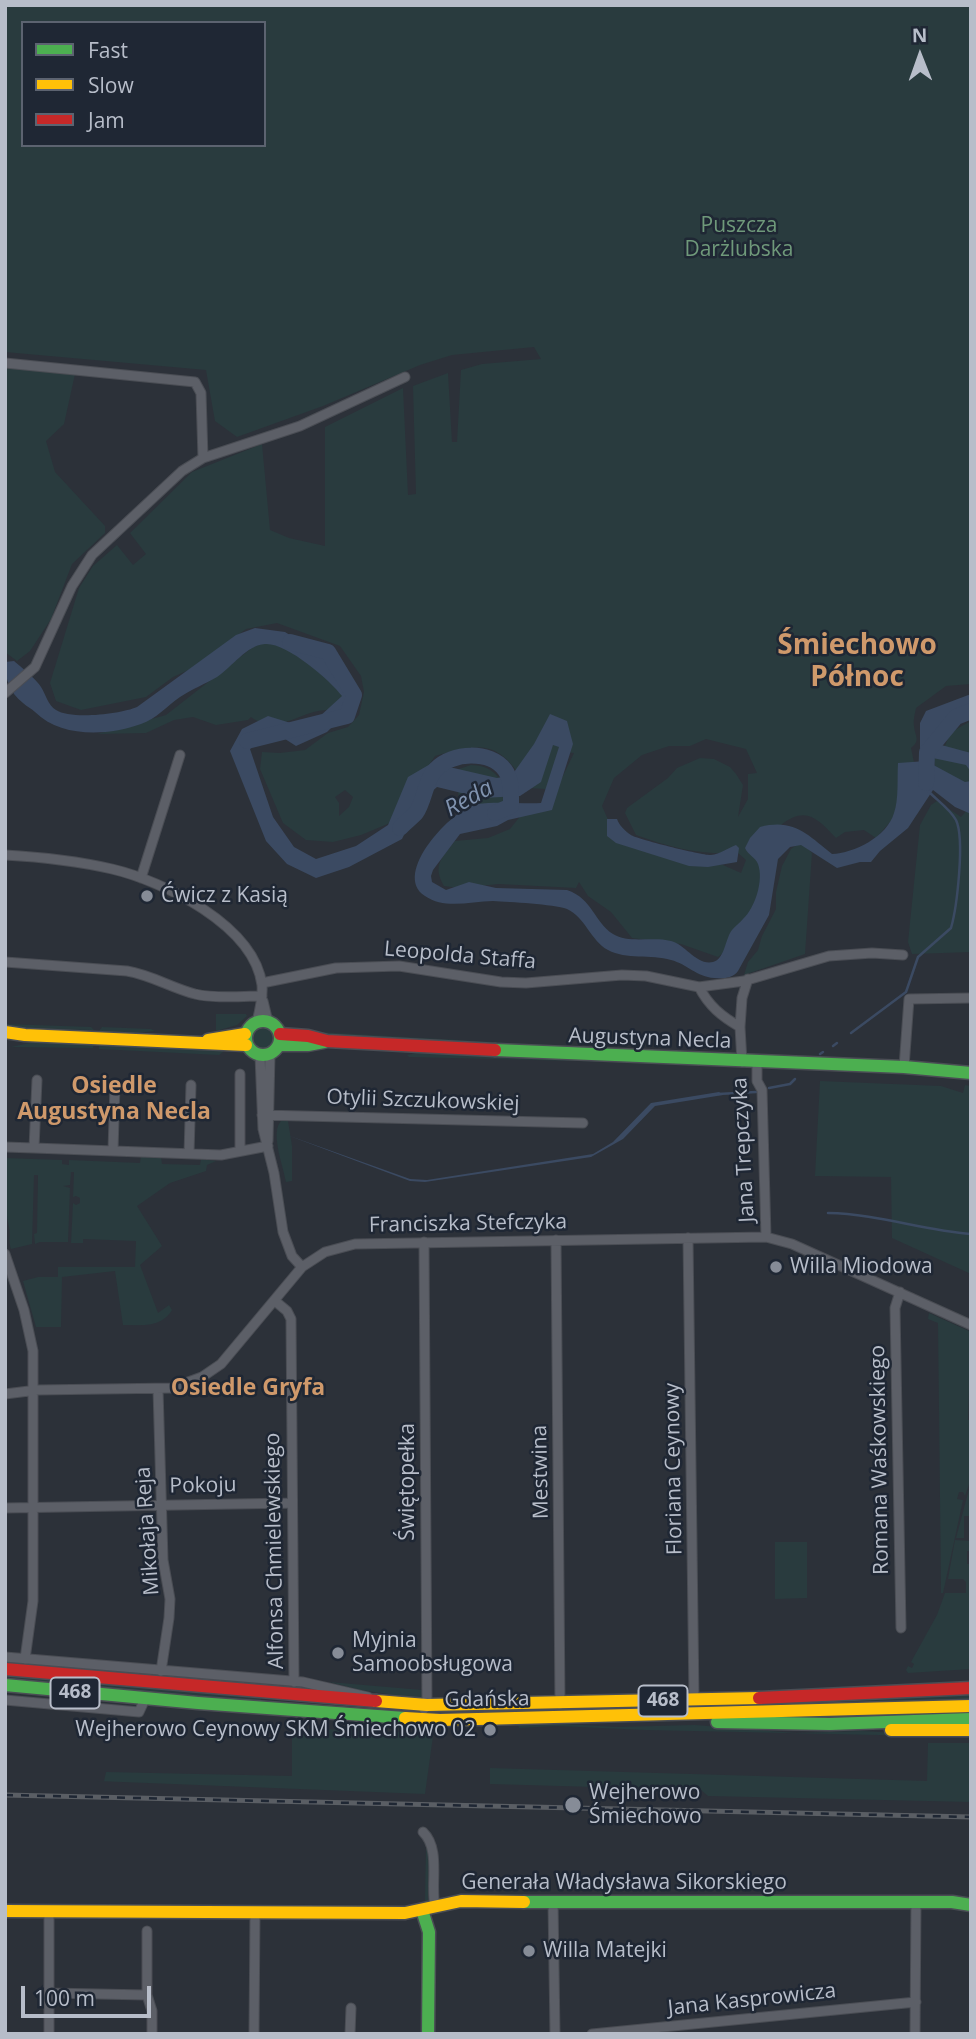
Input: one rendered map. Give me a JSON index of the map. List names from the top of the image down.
{
  "streets": {
    "main road": [
      "Augustyna Necla",
      "468",
      "Gdańska",
      "Generała Władysława Sikorskiego"
    ],
    "street": [
      "Leopolda Staffa",
      "Otylii Szczukowskiej",
      "Jana Trepczyka",
      "Franciszka Stefczyka",
      "Romana Waśkowskiego",
      "Floriana Ceynowy",
      "Mestwina",
      "Świętopełka",
      "Pokoju",
      "Mikołaja Reja",
      "Alfonsa Chmielewskiego",
      "Jana Kasprowicza"
    ]
  },
  "crossings": [
    ["Augustyna Necla", "Jana Trepczyka"],
    ["Jana Trepczyka", "Franciszka Stefczyka"],
    ["Franciszka Stefczyka", "Romana Waśkowskiego"],
    ["Franciszka Stefczyka", "Floriana Ceynowy"],
    ["Franciszka Stefczyka", "Mestwina"],
    ["Franciszka Stefczyka", "Świętopełka"],
    ["Franciszka Stefczyka", "Mikołaja Reja"],
    ["Franciszka Stefczyka", "Alfonsa Chmielewskiego"],
    ["Floriana Ceynowy", "Gdańska"],
    ["Mestwina", "Gdańska"],
    ["Świętopełka", "Gdańska"],
    ["Pokoju", "Mikołaja Reja"],
    ["Pokoju", "Alfonsa Chmielewskiego"],
    ["Mikołaja Reja", "Gdańska"],
    ["Alfonsa Chmielewskiego", "Gdańska"]
  ],
  "districts": ["Śmiechowo Północ", "Osiedle Augustyna Necla", "Osiedle Gryfa"],
  "water": ["Reda"],
  "parks": ["Puszcza Darżlubska"],
  "places": [
    "Ćwicz z Kasią",
    "Willa Miodowa",
    "Myjnia Samoobsługowa",
    "Wejherowo Ceynowy SKM Śmiechowo 02",
    "Wejherowo Śmiechowo",
    "Willa Matejki"
  ],
  "legend": ["Fast", "Slow", "Jam"],
  "scale_bar": "100 m",
  "north": "top"
}
